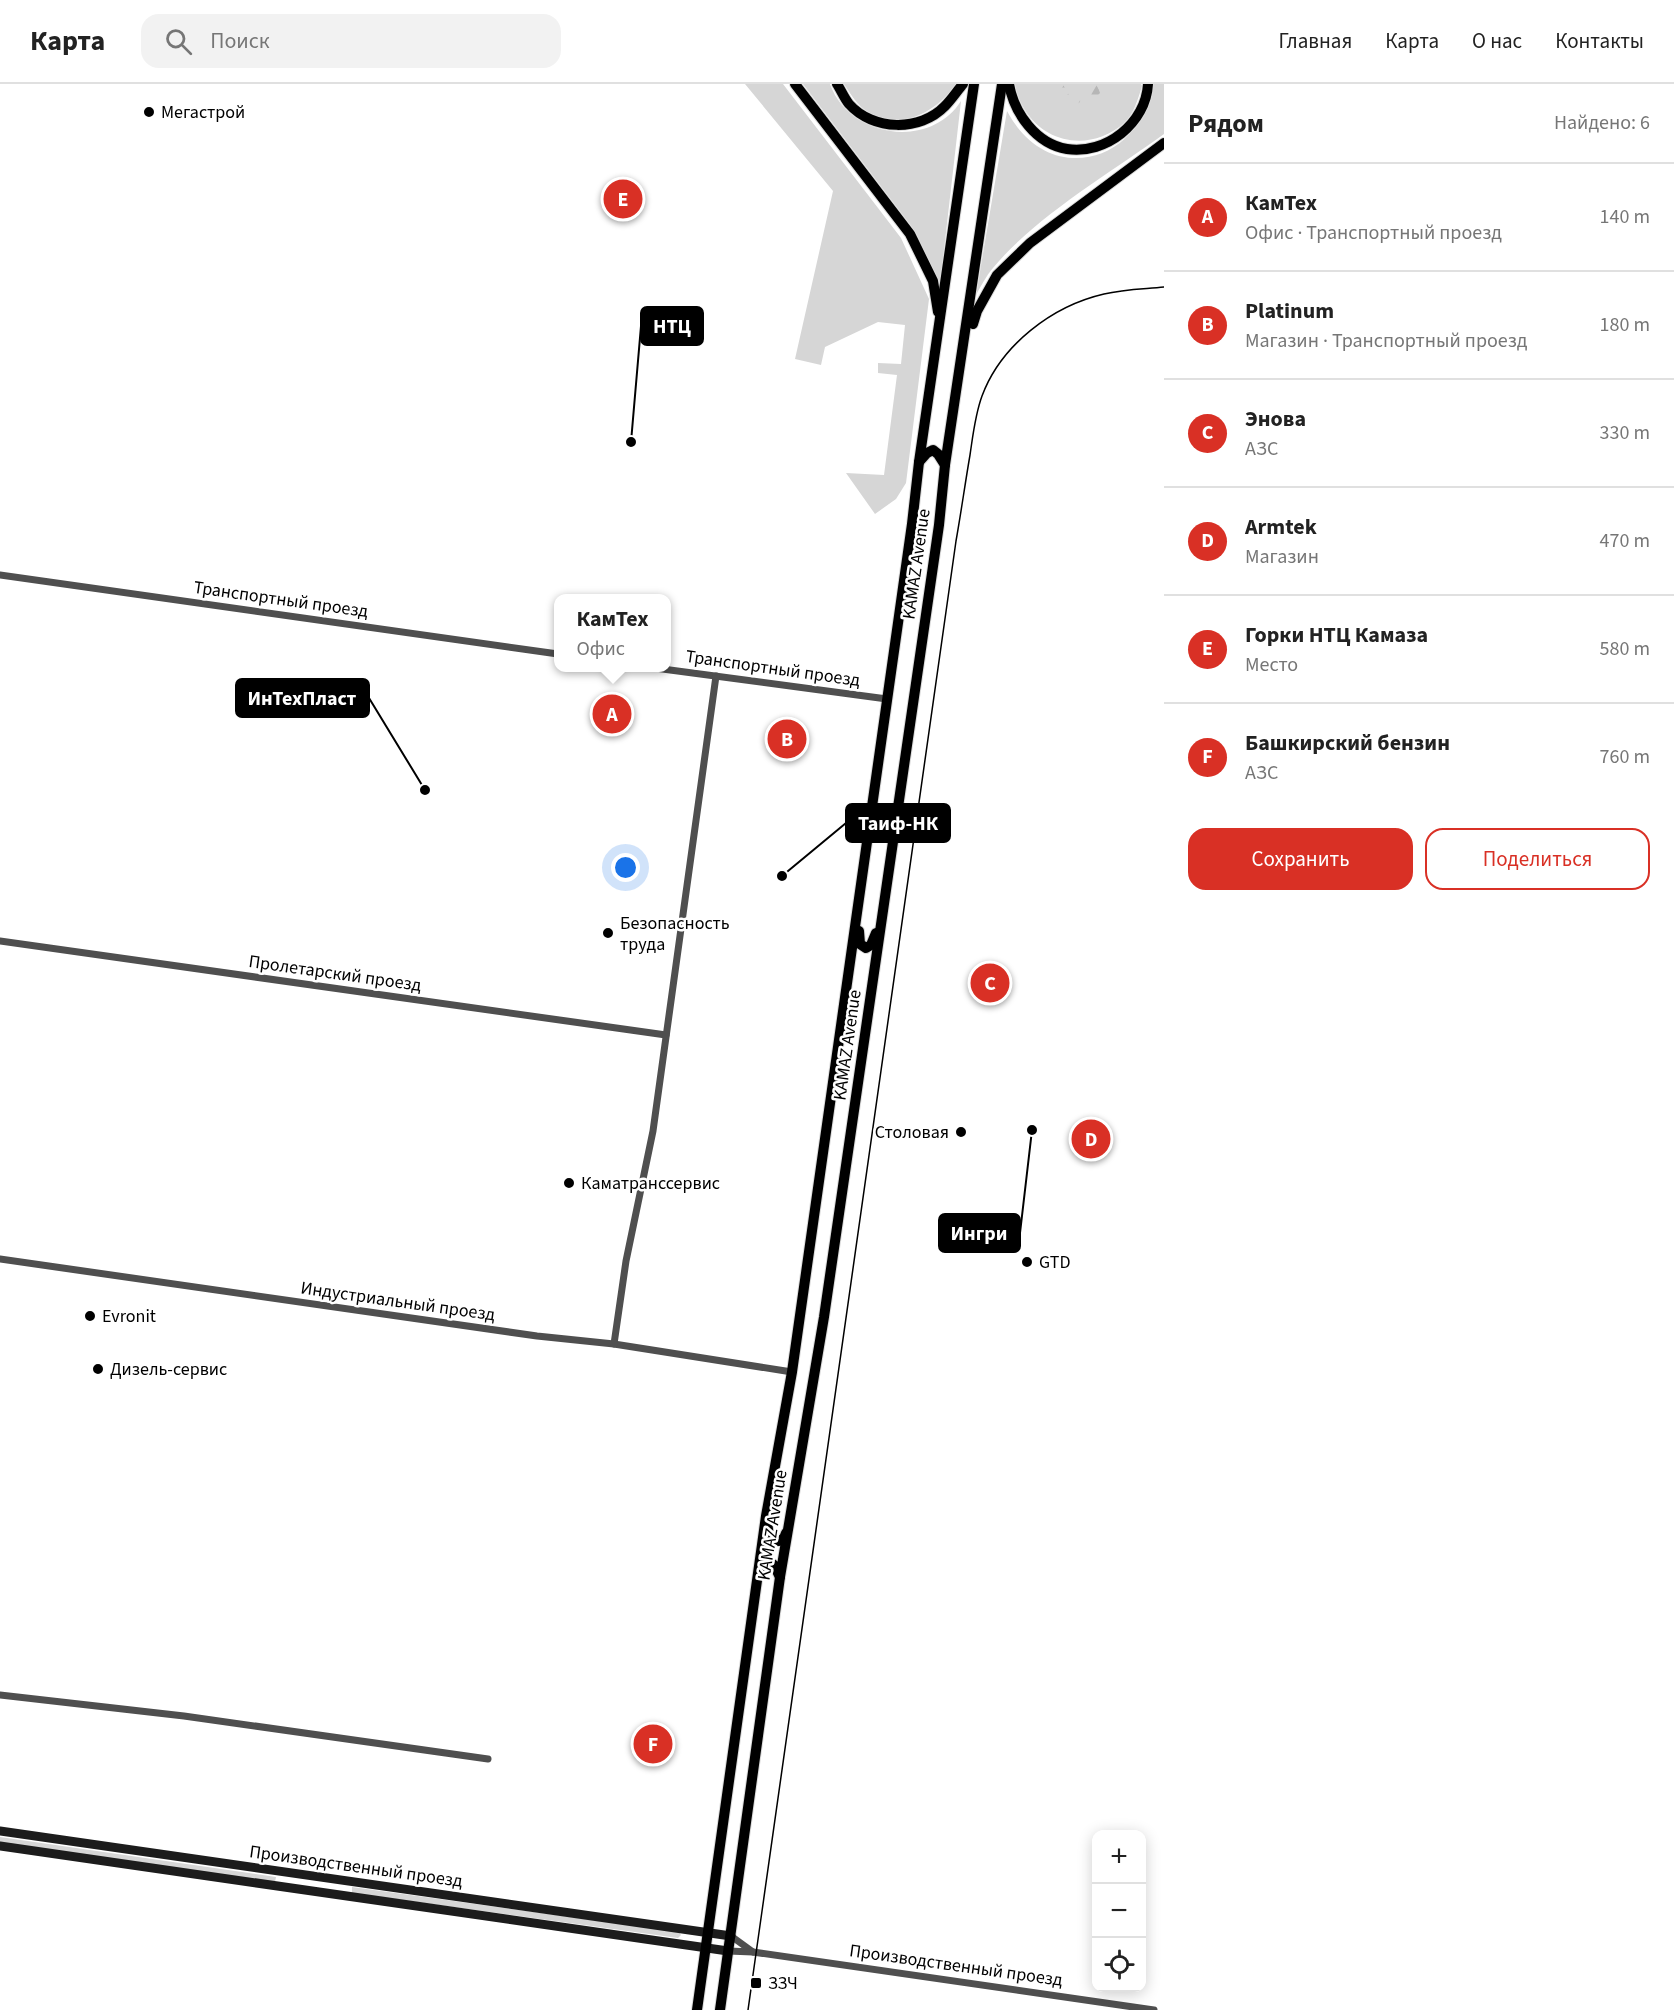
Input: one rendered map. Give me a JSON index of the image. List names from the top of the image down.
{
  "streets": {
    "main road": ["KAMAZ Avenue"],
    "street": [
      "Транспортный проезд",
      "Пролетарский проезд",
      "Индустриальный проезд",
      "Производственный проезд"
    ]
  },
  "crossings": [
    ["KAMAZ Avenue", "Транспортный проезд"],
    ["KAMAZ Avenue", "Индустриальный проезд"],
    ["KAMAZ Avenue", "Производственный проезд"]
  ],
  "places": {
    "other": [
      "Мегастрой",
      "НТЦ",
      "ИнТехПласт",
      "Таиф-НК",
      "Безопасность труда",
      "Ингри",
      "Столовая",
      "Каматранссервис",
      "GTD",
      "Evronit",
      "Дизель-сервис"
    ],
    "transit": ["ЗЗЧ"]
  },
  "page": {
    "header": "Карта",
    "search": "Поиск",
    "nav": [
      "Главная",
      "Карта",
      "О нас",
      "Контакты"
    ],
    "heading": ["Рядом", "Найдено: 6"],
    "list": [
      {
        "mark": "A",
        "name": "КамТех",
        "note": "Офис · Транспортный проезд",
        "value": "140 m"
      },
      {
        "mark": "B",
        "name": "Platinum",
        "note": "Магазин · Транспортный проезд",
        "value": "180 m"
      },
      {
        "mark": "C",
        "name": "Энова",
        "note": "АЗС",
        "value": "330 m"
      },
      {
        "mark": "D",
        "name": "Armtek",
        "note": "Магазин",
        "value": "470 m"
      },
      {
        "mark": "E",
        "name": "Горки НТЦ Камаза",
        "note": "Место",
        "value": "580 m"
      },
      {
        "mark": "F",
        "name": "Башкирский бензин",
        "note": "АЗС",
        "value": "760 m"
      }
    ],
    "pins": [
      "E",
      "A",
      "B",
      "C",
      "D",
      "F"
    ],
    "popup": ["КамТех", "Офис"],
    "buttons": ["Сохранить", "Поделиться"],
    "map_buttons": ["+", "−"]
  }
}
